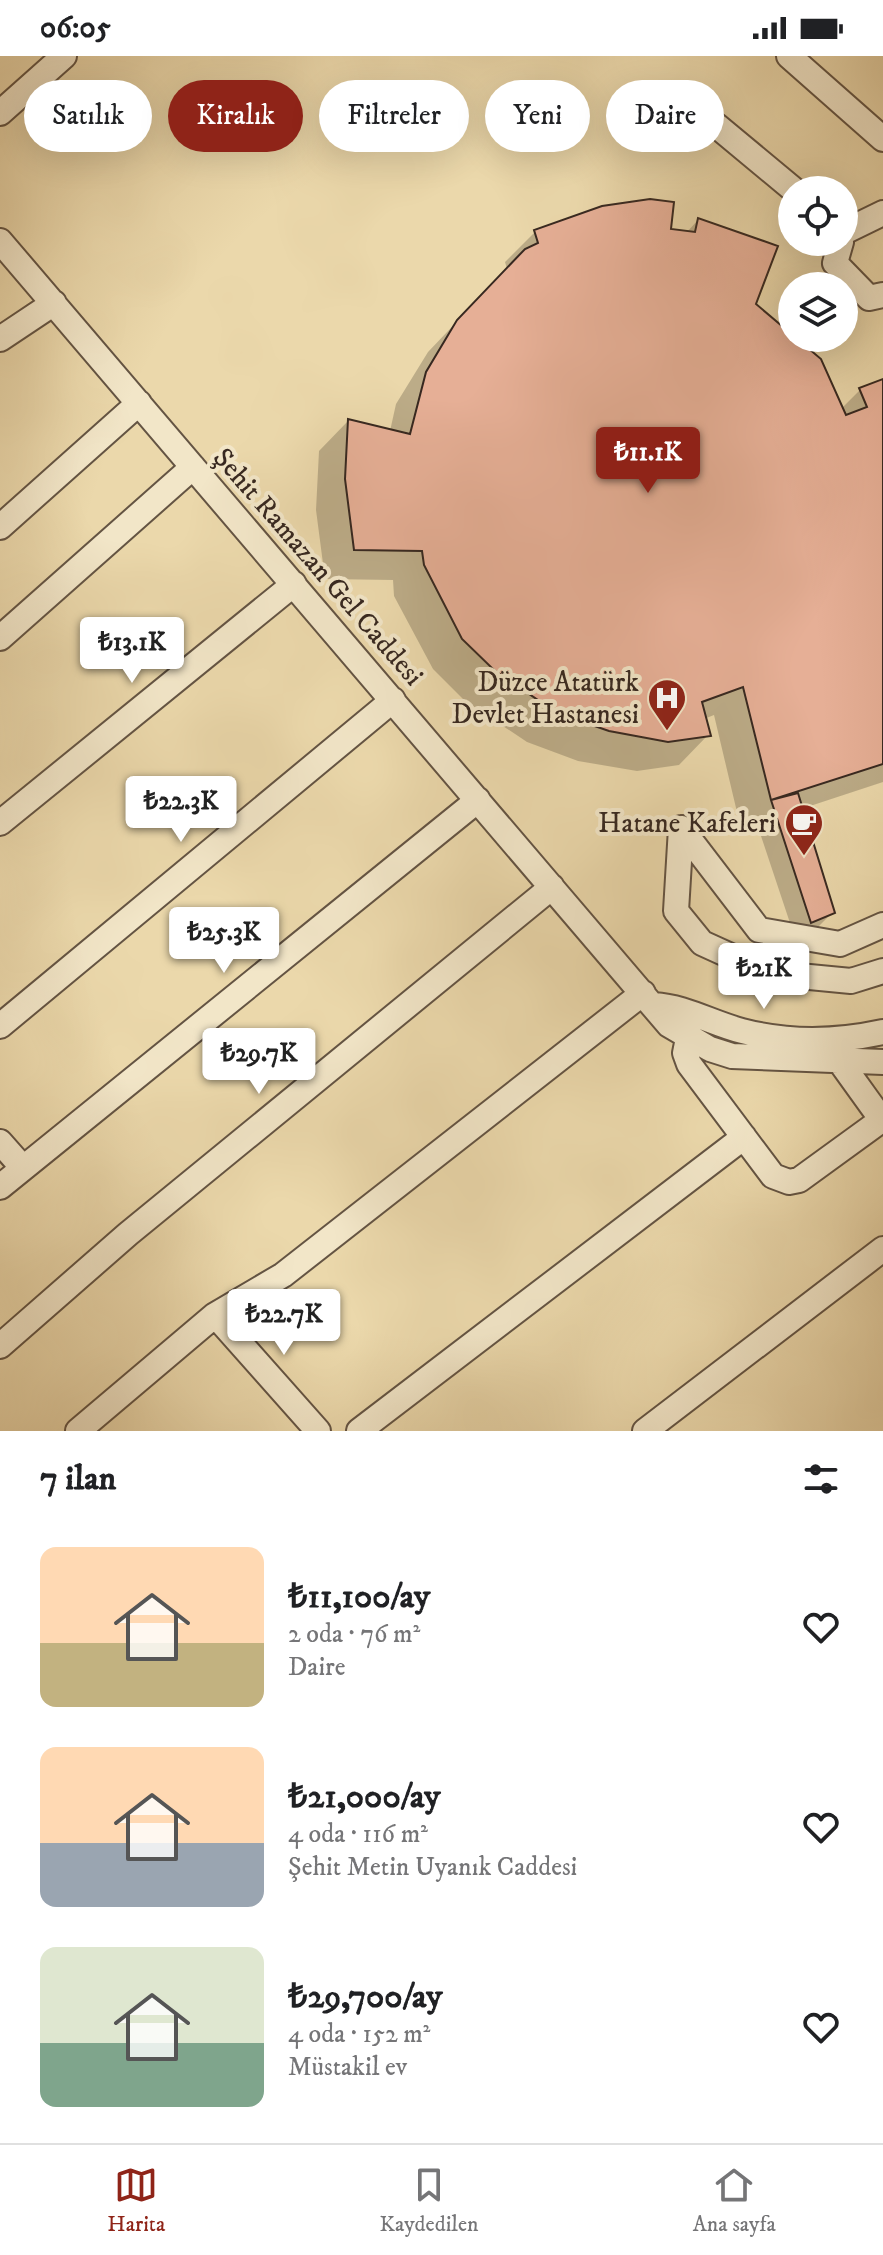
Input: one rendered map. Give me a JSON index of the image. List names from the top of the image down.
{
  "streets": {
    "street": ["Şehit Ramazan Gel Caddesi"]
  },
  "places": {
    "hospital": ["Düzce Atatürk Devlet Hastanesi"],
    "cafe": ["Hatane Kafeleri"]
  },
  "page": {
    "status": "06:05",
    "chip": [
      "Satılık",
      "Kiralık",
      "Filtreler",
      "Yeni",
      "Daire"
    ],
    "price": [
      "₺11.1K",
      "₺13.1K",
      "₺22.3K",
      "₺25.3K",
      "₺21K",
      "₺29.7K",
      "₺22.7K"
    ],
    "heading": "7 ilan",
    "list": [
      {
        "name": "₺11,100/ay",
        "note": "2 oda · 76 m² · Daire"
      },
      {
        "name": "₺21,000/ay",
        "note": "4 oda · 116 m² · Şehit Metin Uyanık Caddesi"
      },
      {
        "name": "₺29,700/ay",
        "note": "4 oda · 152 m² · Müstakil ev"
      }
    ],
    "tabs": ["Harita", "Kaydedilen", "Ana sayfa"]
  }
}
